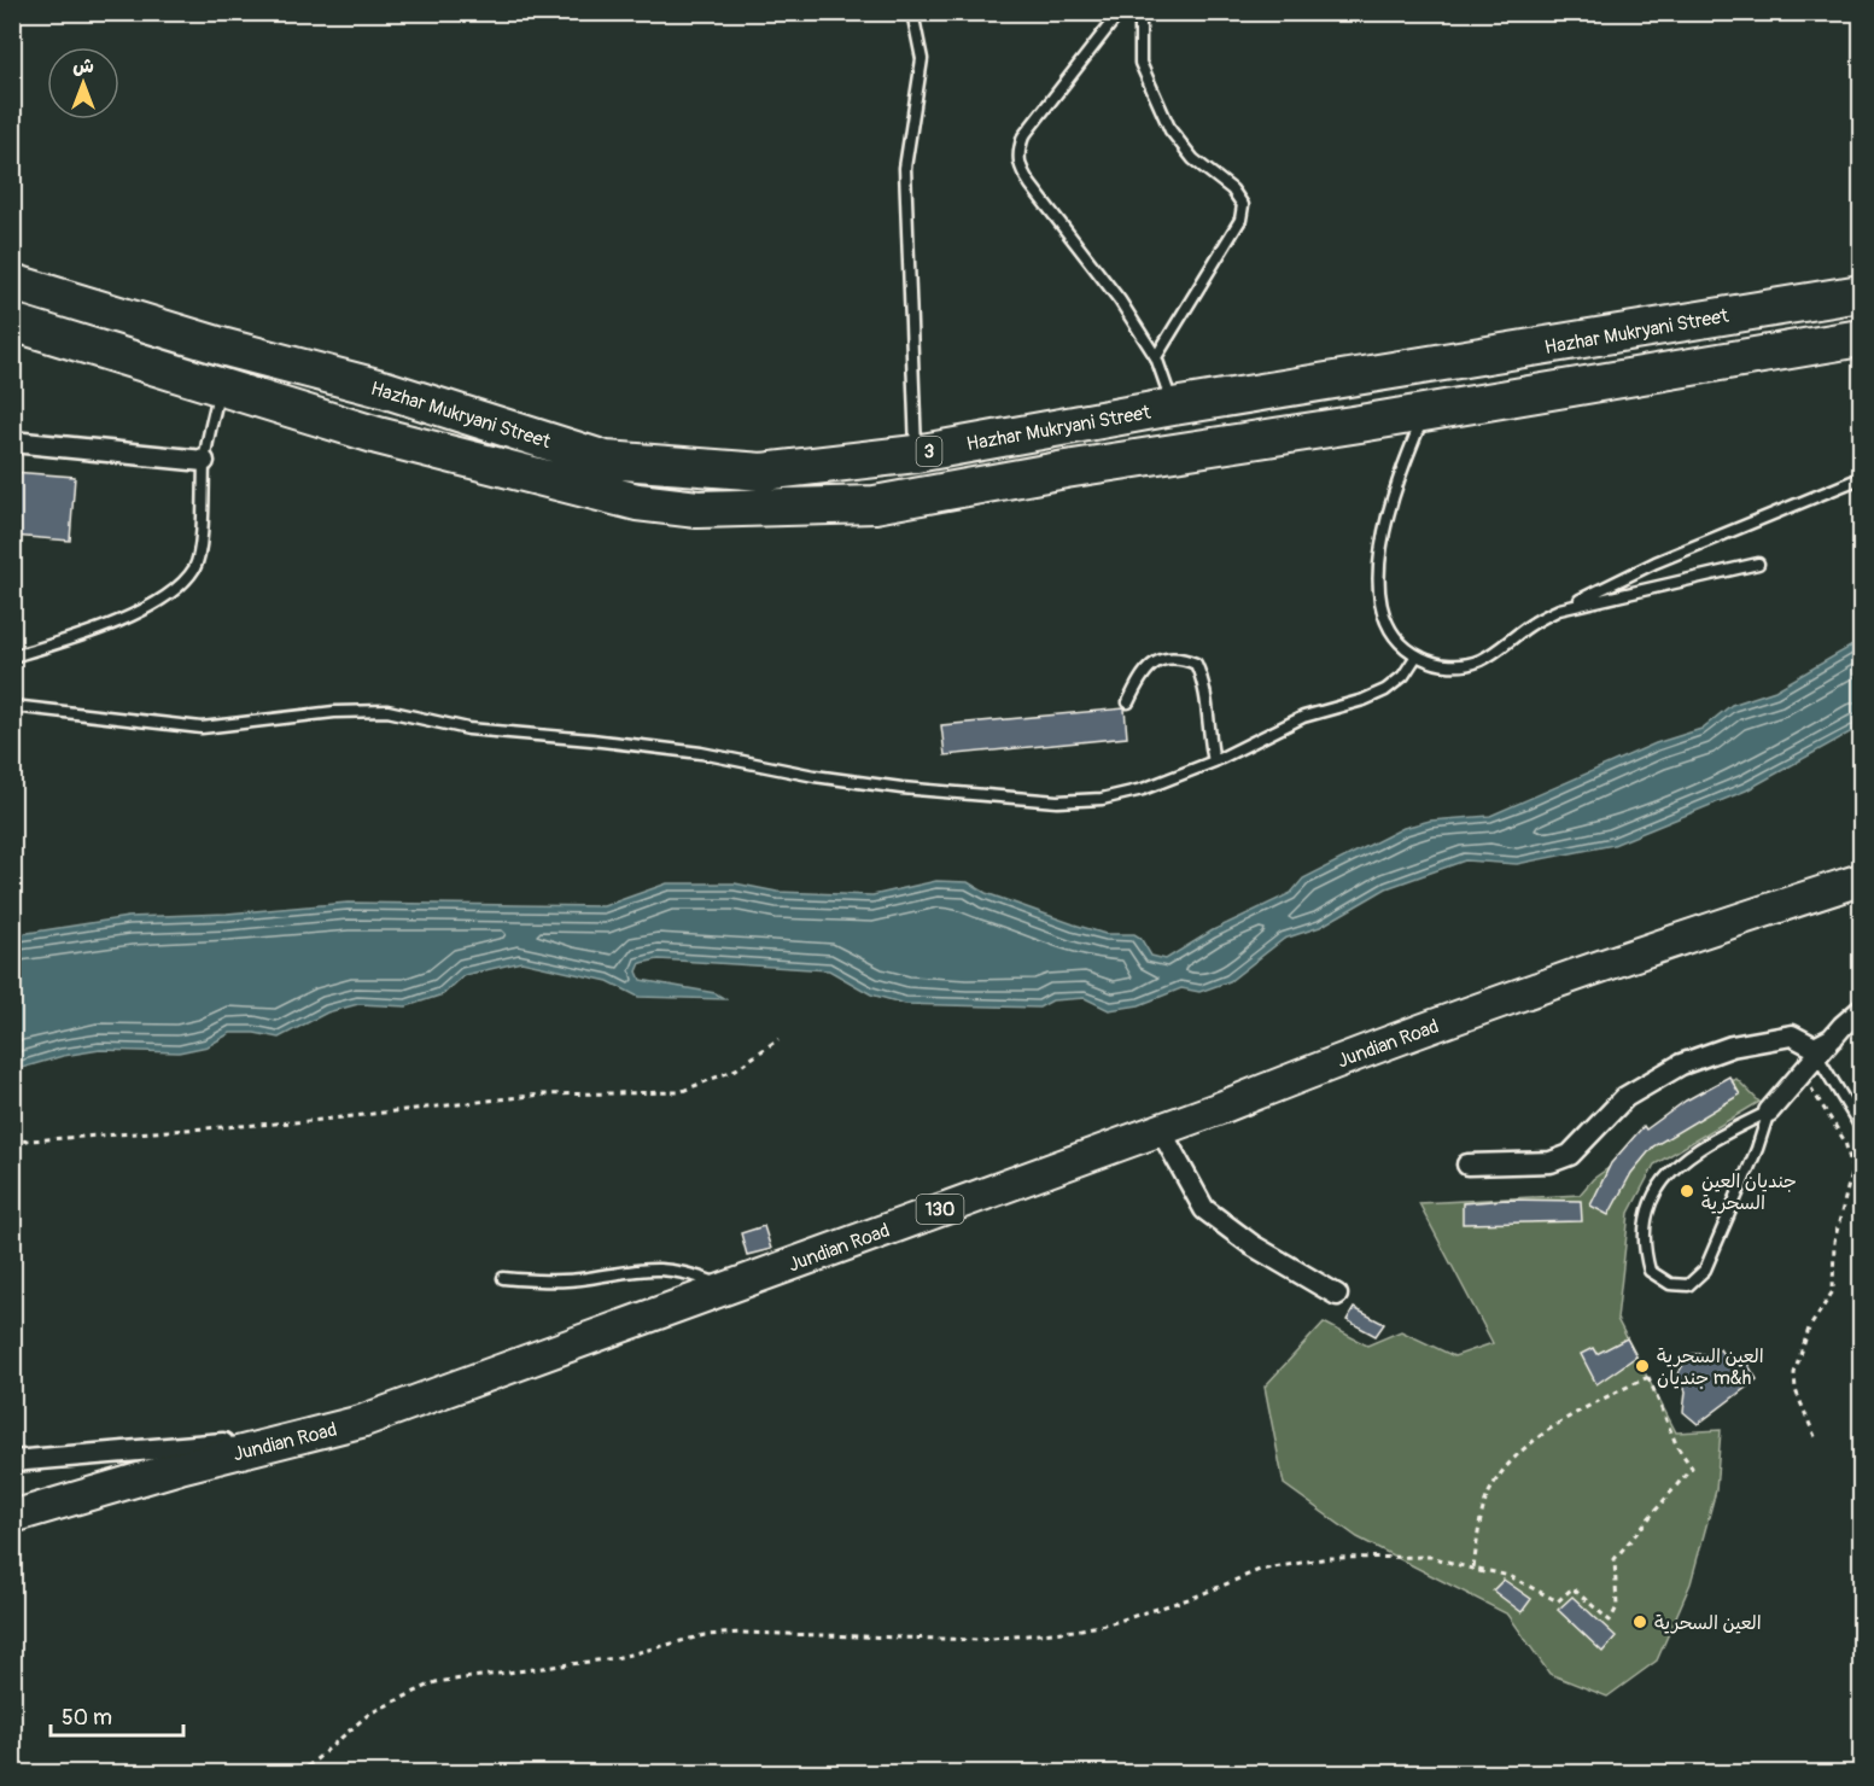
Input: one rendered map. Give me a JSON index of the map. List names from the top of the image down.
{
  "streets": {
    "highway": ["Hazhar Mukryani Street", "3"],
    "main road": ["Jundian Road", "130"]
  },
  "places": ["جنديان العين السحرية", "العين السحرية جنديان m&h", "العين السحرية"],
  "scale_bar": "50 m",
  "north": "top"
}
